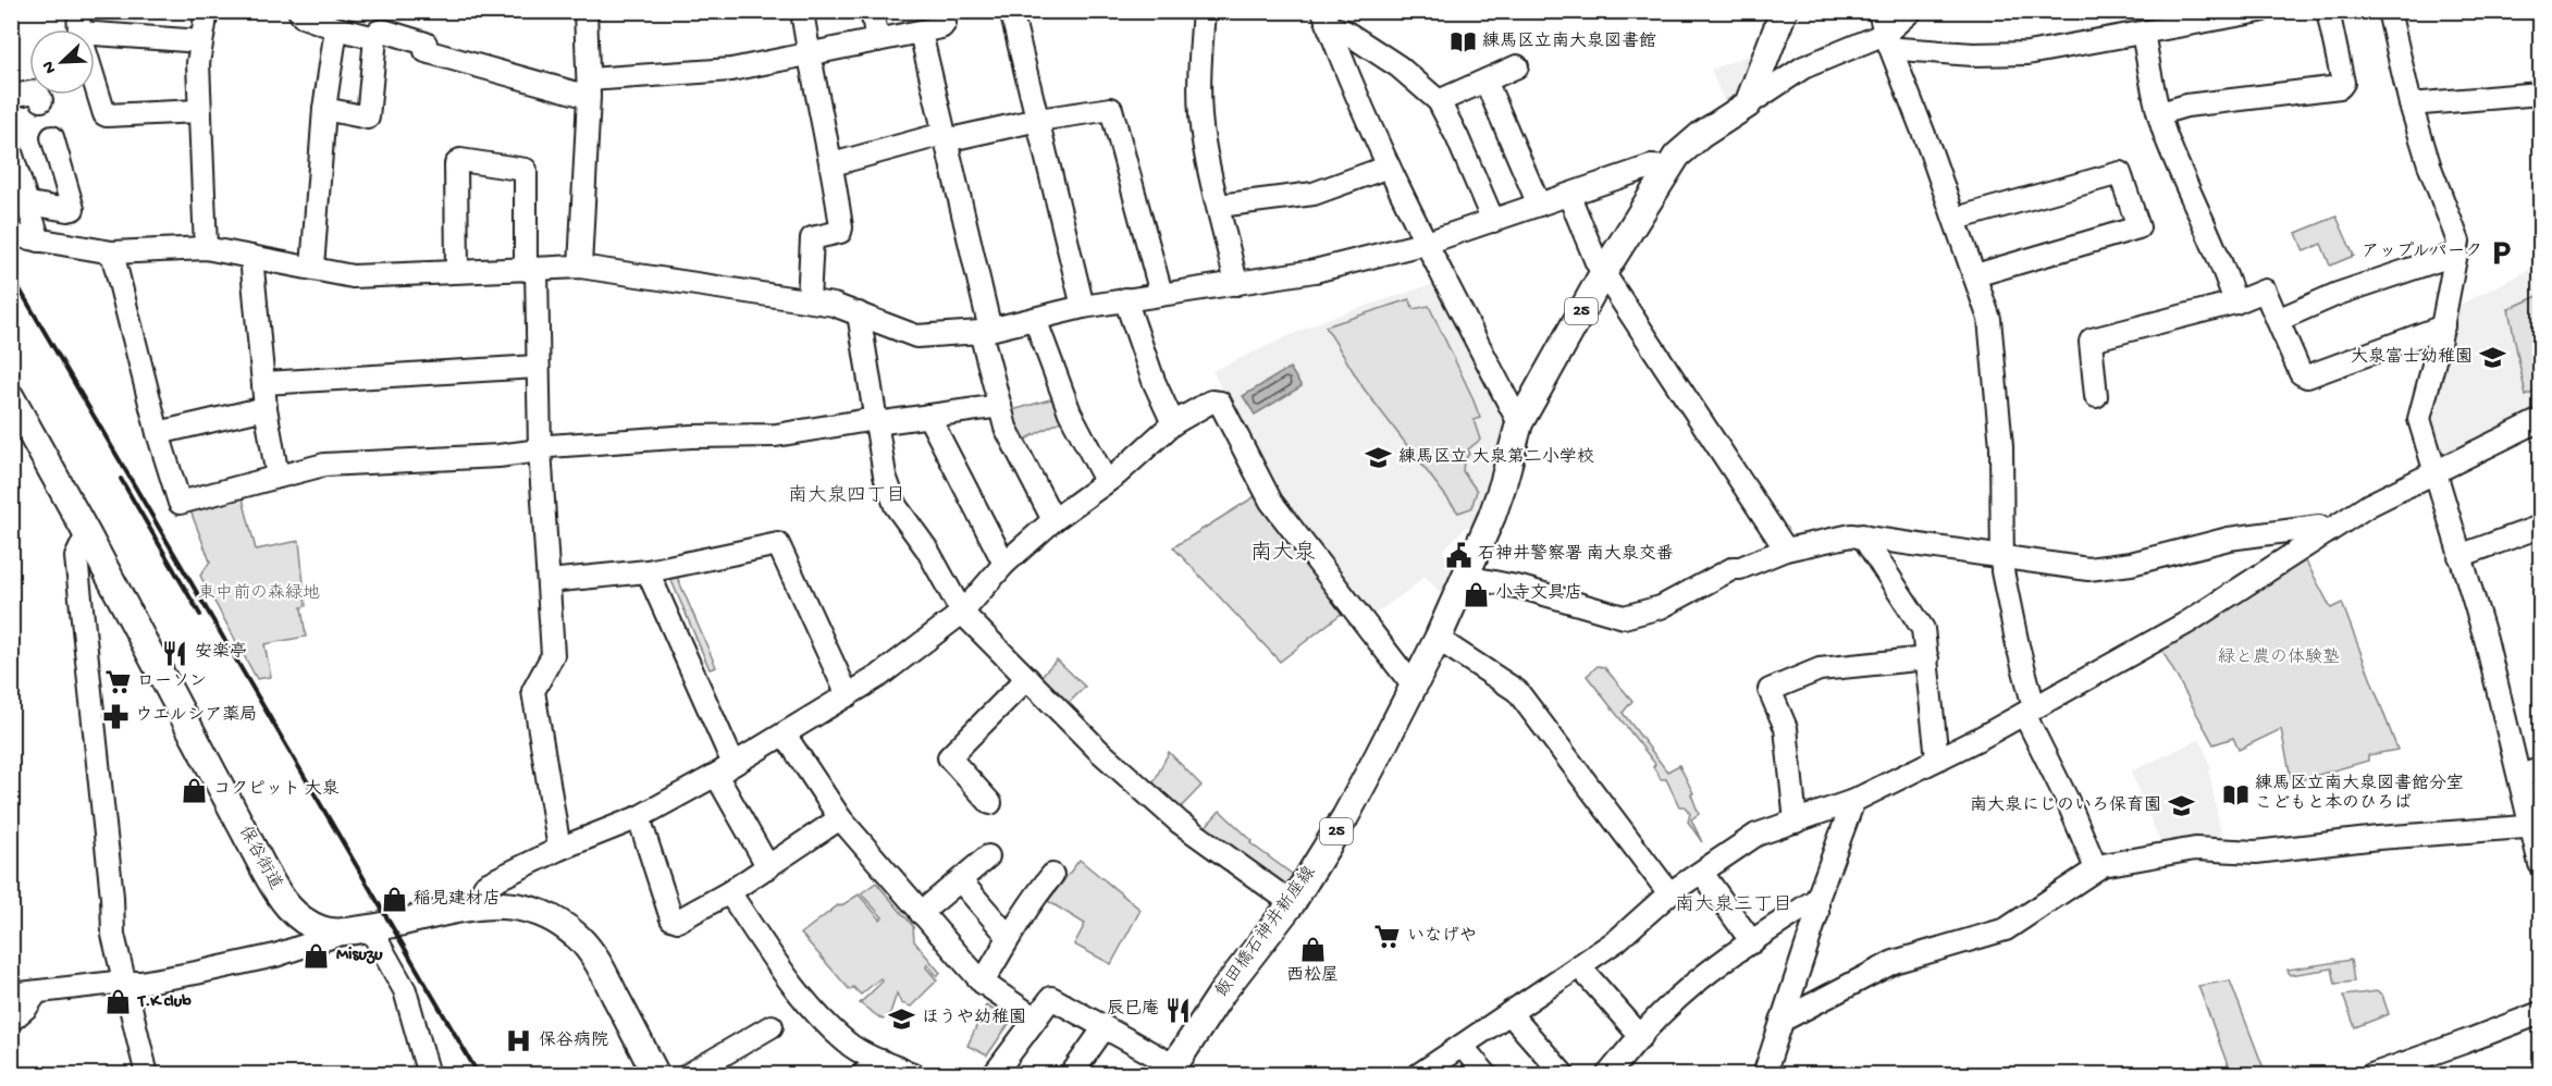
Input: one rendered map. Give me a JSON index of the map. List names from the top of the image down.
{
  "streets": {
    "main road": ["25", "保谷街道", "飯田橋石神井新座線"]
  },
  "districts": ["南大泉四丁目", "南大泉", "南大泉三丁目"],
  "parks": ["東中前の森緑地", "緑と農の体験塾"],
  "places": {
    "library": ["練馬区立南大泉図書館", "練馬区立南大泉図書館分室 こどもと本のひろば"],
    "parking": ["アップルパーク"],
    "school or university": [
      "大泉富士幼稚園",
      "練馬区立 大泉第二小学校",
      "南大泉にじのいろ保育園",
      "ほうや幼稚園"
    ],
    "public building": ["石神井警察署 南大泉交番"],
    "shop": [
      "小寺文具店",
      "コクピット 大泉",
      "稲見建材店",
      "西松屋",
      "Misuzu",
      "T.K club"
    ],
    "restaurant": ["安楽亭", "辰巳庵"],
    "supermarket": ["ローソン", "いなげや"],
    "pharmacy": ["ウエルシア薬局"],
    "hospital": ["保谷病院"]
  },
  "north": "bottom left"
}
